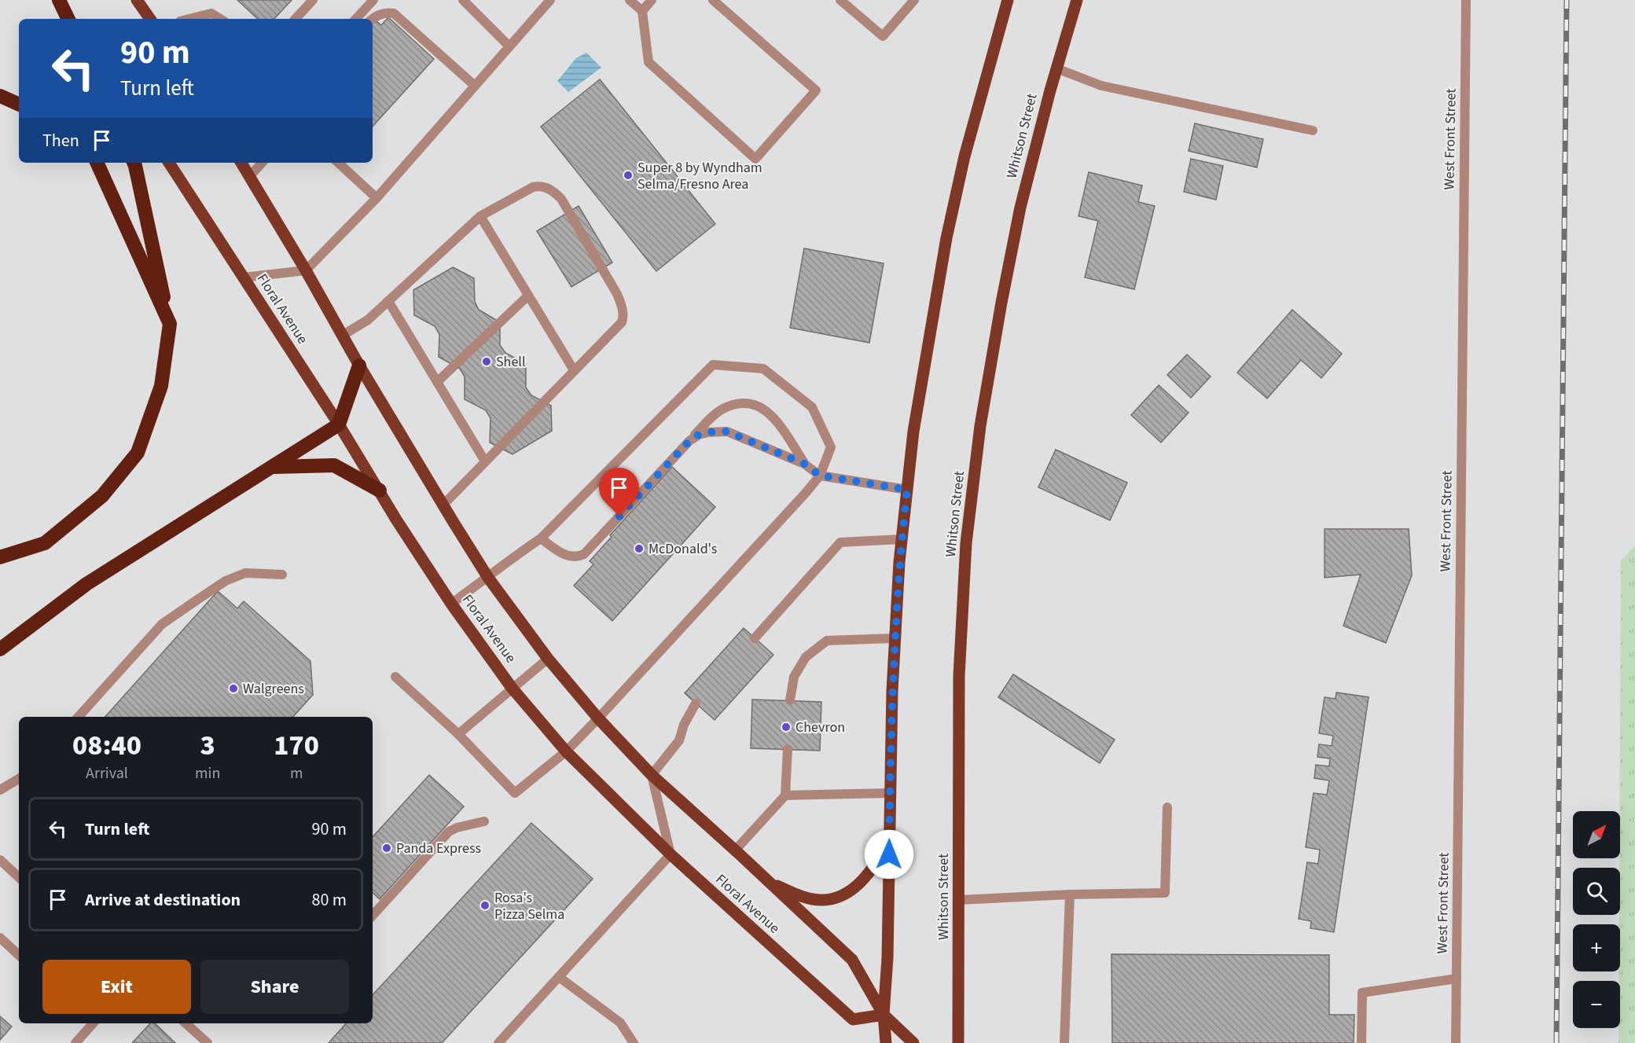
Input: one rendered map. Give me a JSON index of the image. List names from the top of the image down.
{
  "streets": {
    "main road": ["Whitson Street", "Floral Avenue"],
    "street": ["West Front Street"]
  },
  "places": [
    "Super 8 by Wyndham Selma/Fresno Area",
    "Shell",
    "McDonald's",
    "Walgreens",
    "Chevron",
    "Panda Express",
    "Rosa's Pizza Selma"
  ],
  "north": "top right",
  "page": {
    "turn": ["90 m", "Turn left"],
    "then": "Then",
    "eta": [
      "08:40",
      "Arrival",
      "3",
      "min",
      "170",
      "m"
    ],
    "list": [
      {
        "name": "Turn left",
        "value": "90 m"
      },
      {
        "name": "Arrive at destination",
        "value": "80 m"
      }
    ],
    "map_buttons": ["+", "−"],
    "buttons": ["Exit", "Share"]
  }
}
